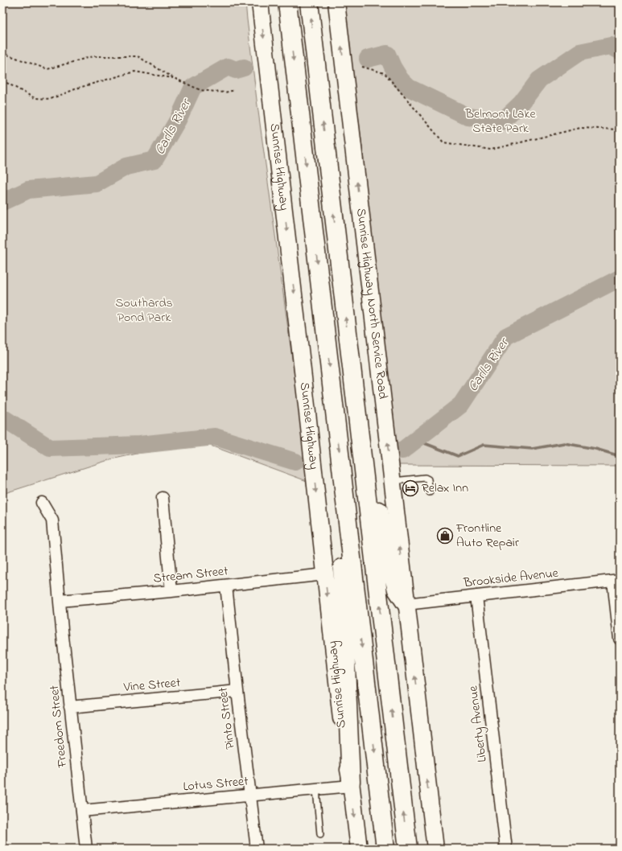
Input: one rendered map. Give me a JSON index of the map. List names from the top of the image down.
{
  "streets": {
    "highway": ["Sunrise Highway"],
    "main road": ["Sunrise Highway North Service Road"],
    "street": [
      "Stream Street",
      "Brookside Avenue",
      "Vine Street",
      "Pinto Street",
      "Liberty Avenue",
      "Freedom Street",
      "Lotus Street"
    ]
  },
  "crossings": [
    ["Sunrise Highway", "Stream Street"],
    ["Sunrise Highway", "Lotus Street"],
    ["Sunrise Highway North Service Road", "Brookside Avenue"],
    ["Stream Street", "Pinto Street"],
    ["Stream Street", "Freedom Street"],
    ["Brookside Avenue", "Liberty Avenue"],
    ["Vine Street", "Pinto Street"],
    ["Vine Street", "Freedom Street"],
    ["Pinto Street", "Lotus Street"],
    ["Freedom Street", "Lotus Street"]
  ],
  "one_way": ["Sunrise Highway", "Sunrise Highway North Service Road"],
  "water": ["Carlls River"],
  "parks": ["Belmont Lake State Park", "Southards Pond Park"],
  "places": {
    "hotel": ["Relax Inn"],
    "shop": ["Frontline Auto Repair"]
  }
}
